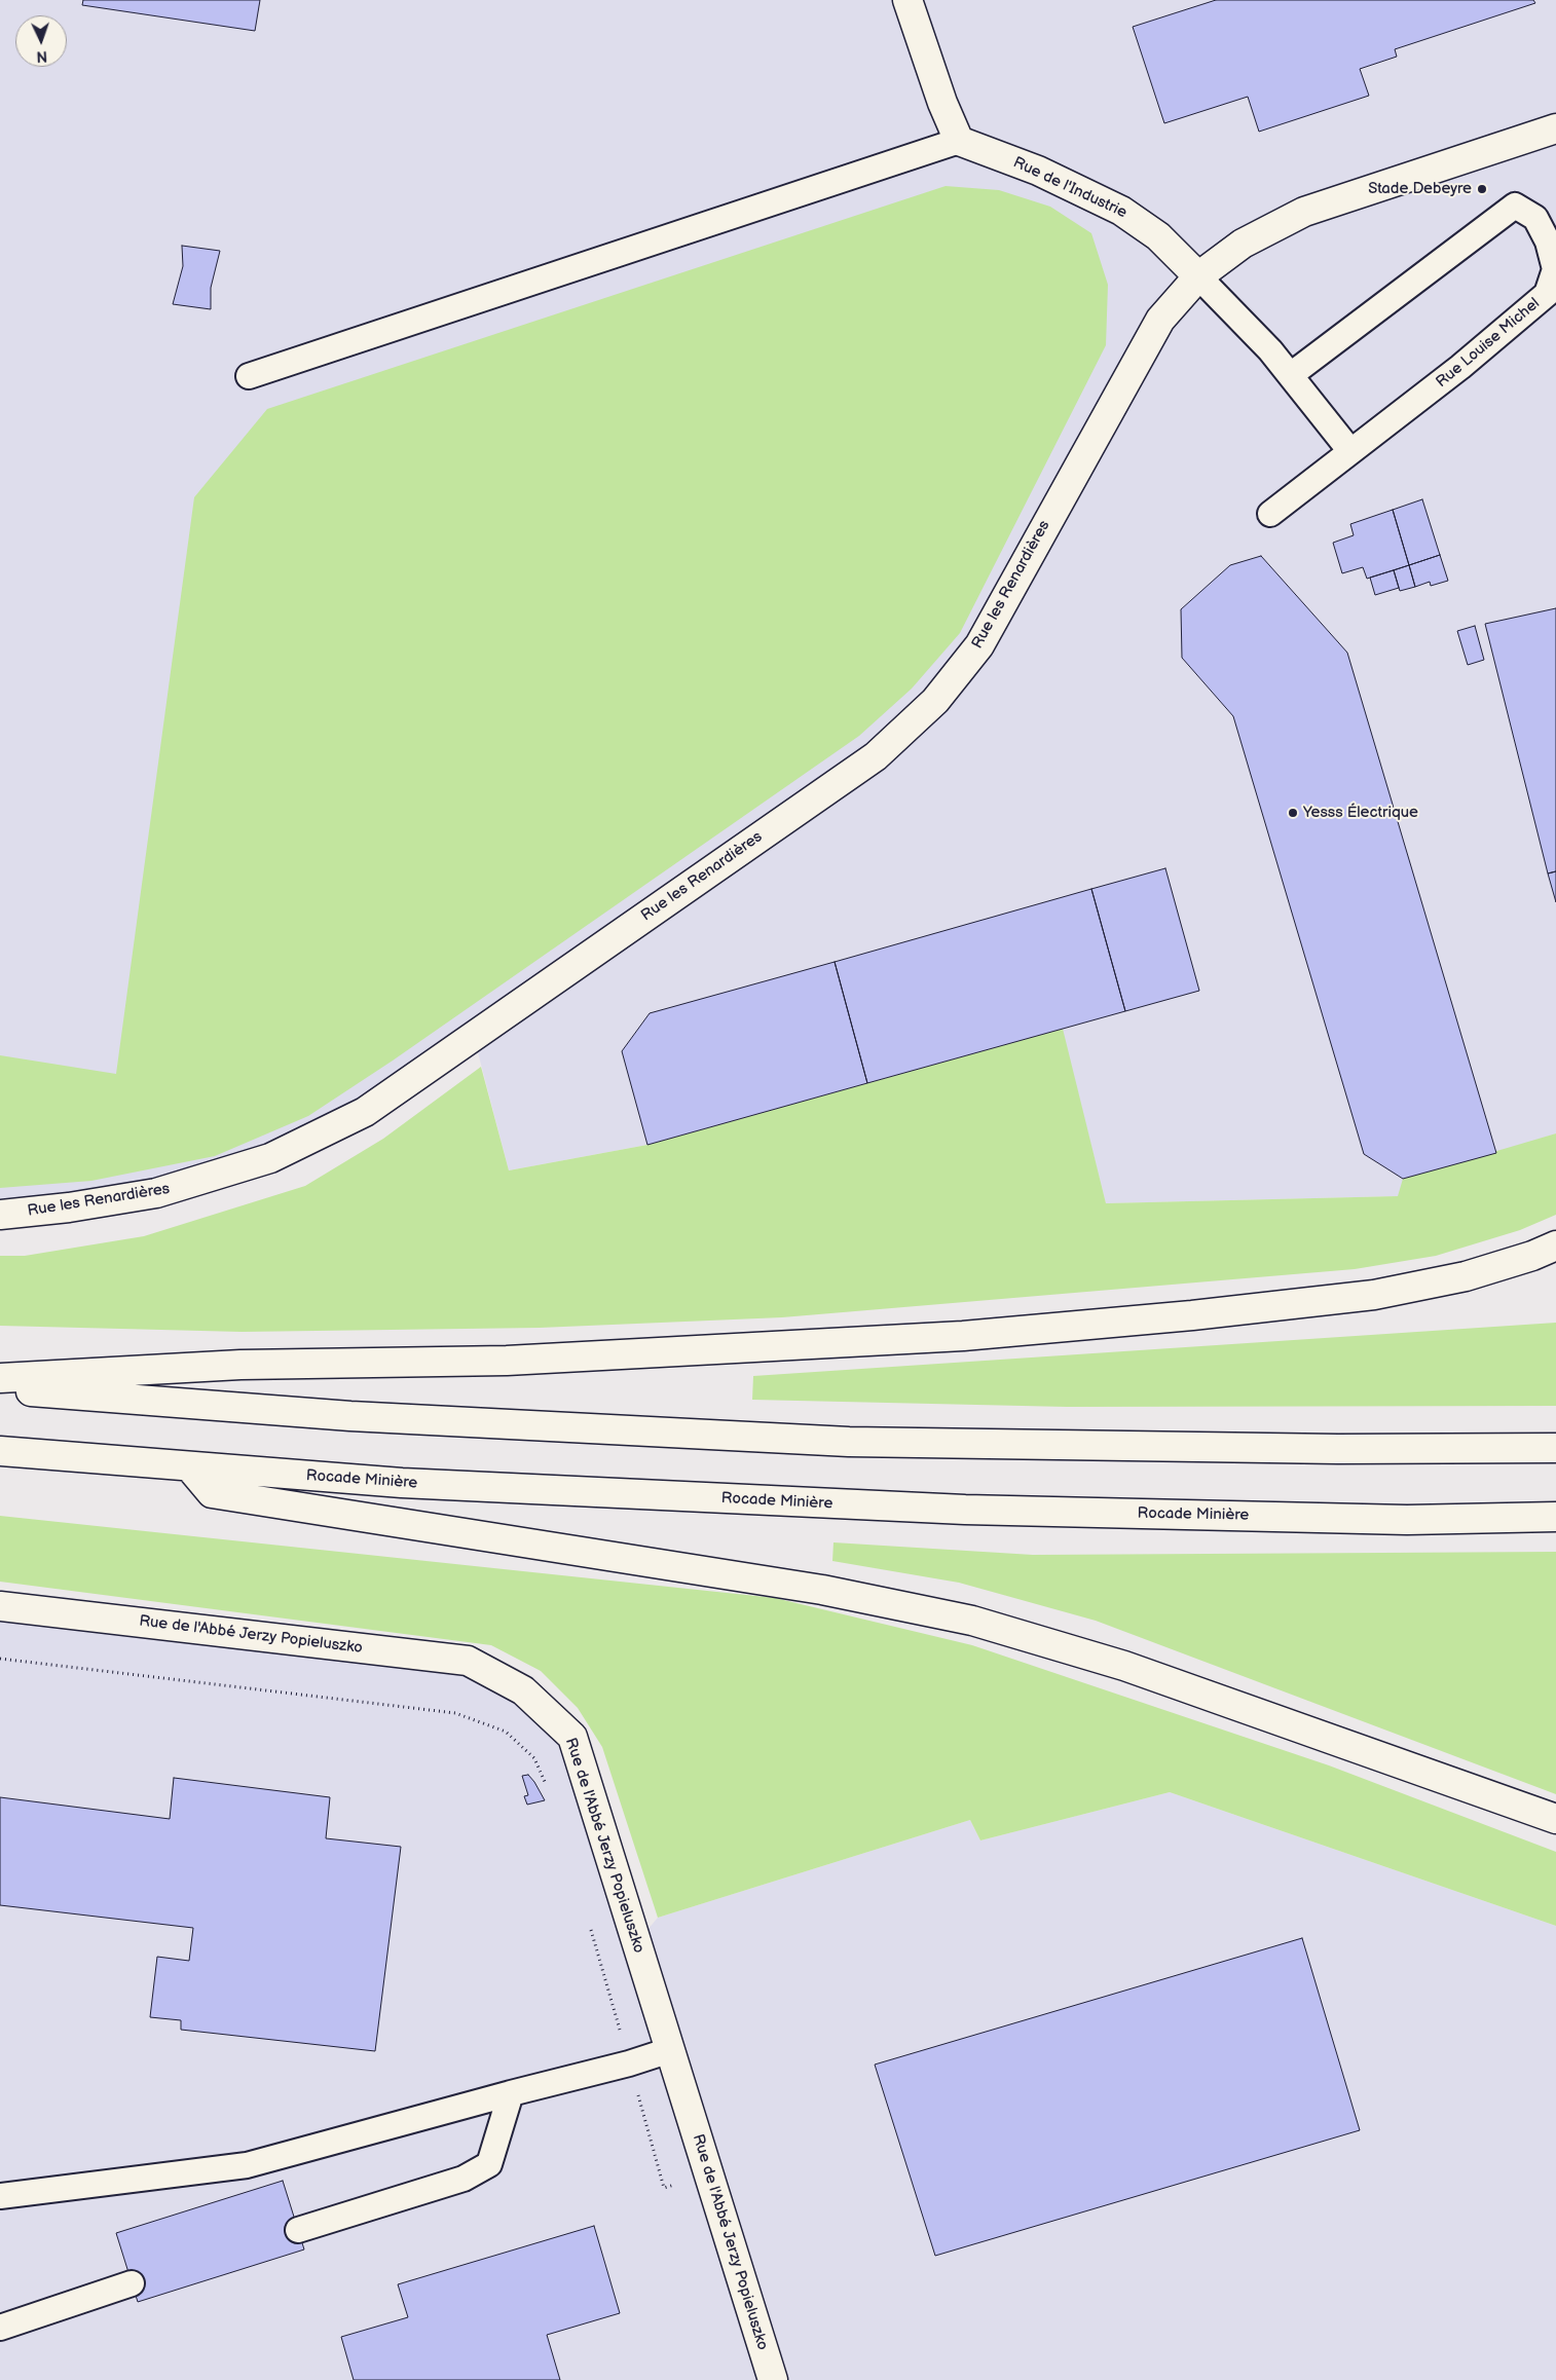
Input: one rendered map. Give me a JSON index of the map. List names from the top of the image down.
{
  "streets": {
    "main road": [
      "Rue de l'Industrie",
      "Rue les Renardières",
      "Rocade Minière",
      "Rue de l'Abbé Jerzy Popieluszko"
    ],
    "lane": ["Rue Louise Michel"]
  },
  "crossings": [
    ["Rue de l'Industrie", "Rue les Renardières"]
  ],
  "places": ["Stade Debeyre", "Yesss Électrique"],
  "north": "bottom"
}
